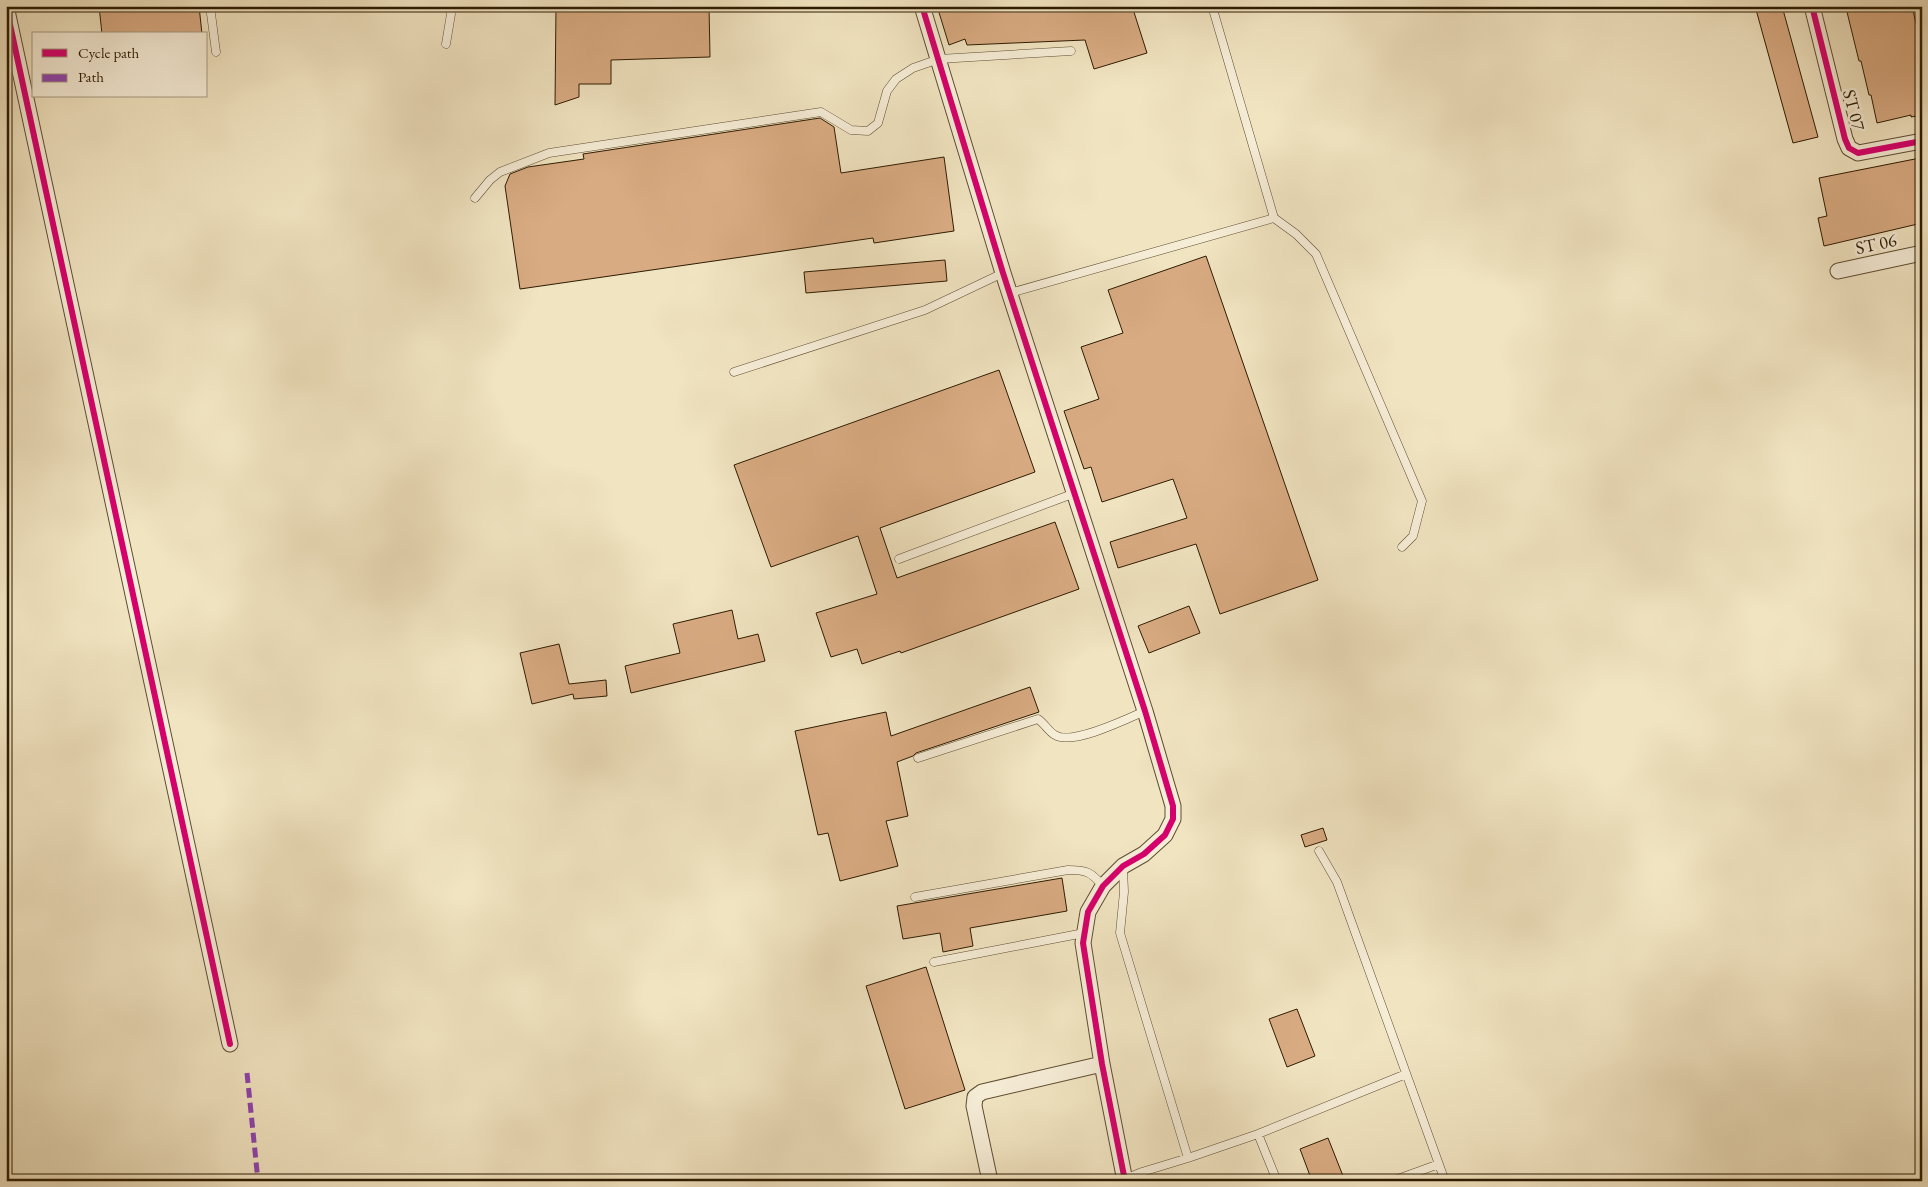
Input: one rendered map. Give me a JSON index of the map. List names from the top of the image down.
{
  "streets": {
    "street": ["ST 07", "ST 06"]
  },
  "legend": ["Cycle path", "Path"]
}
